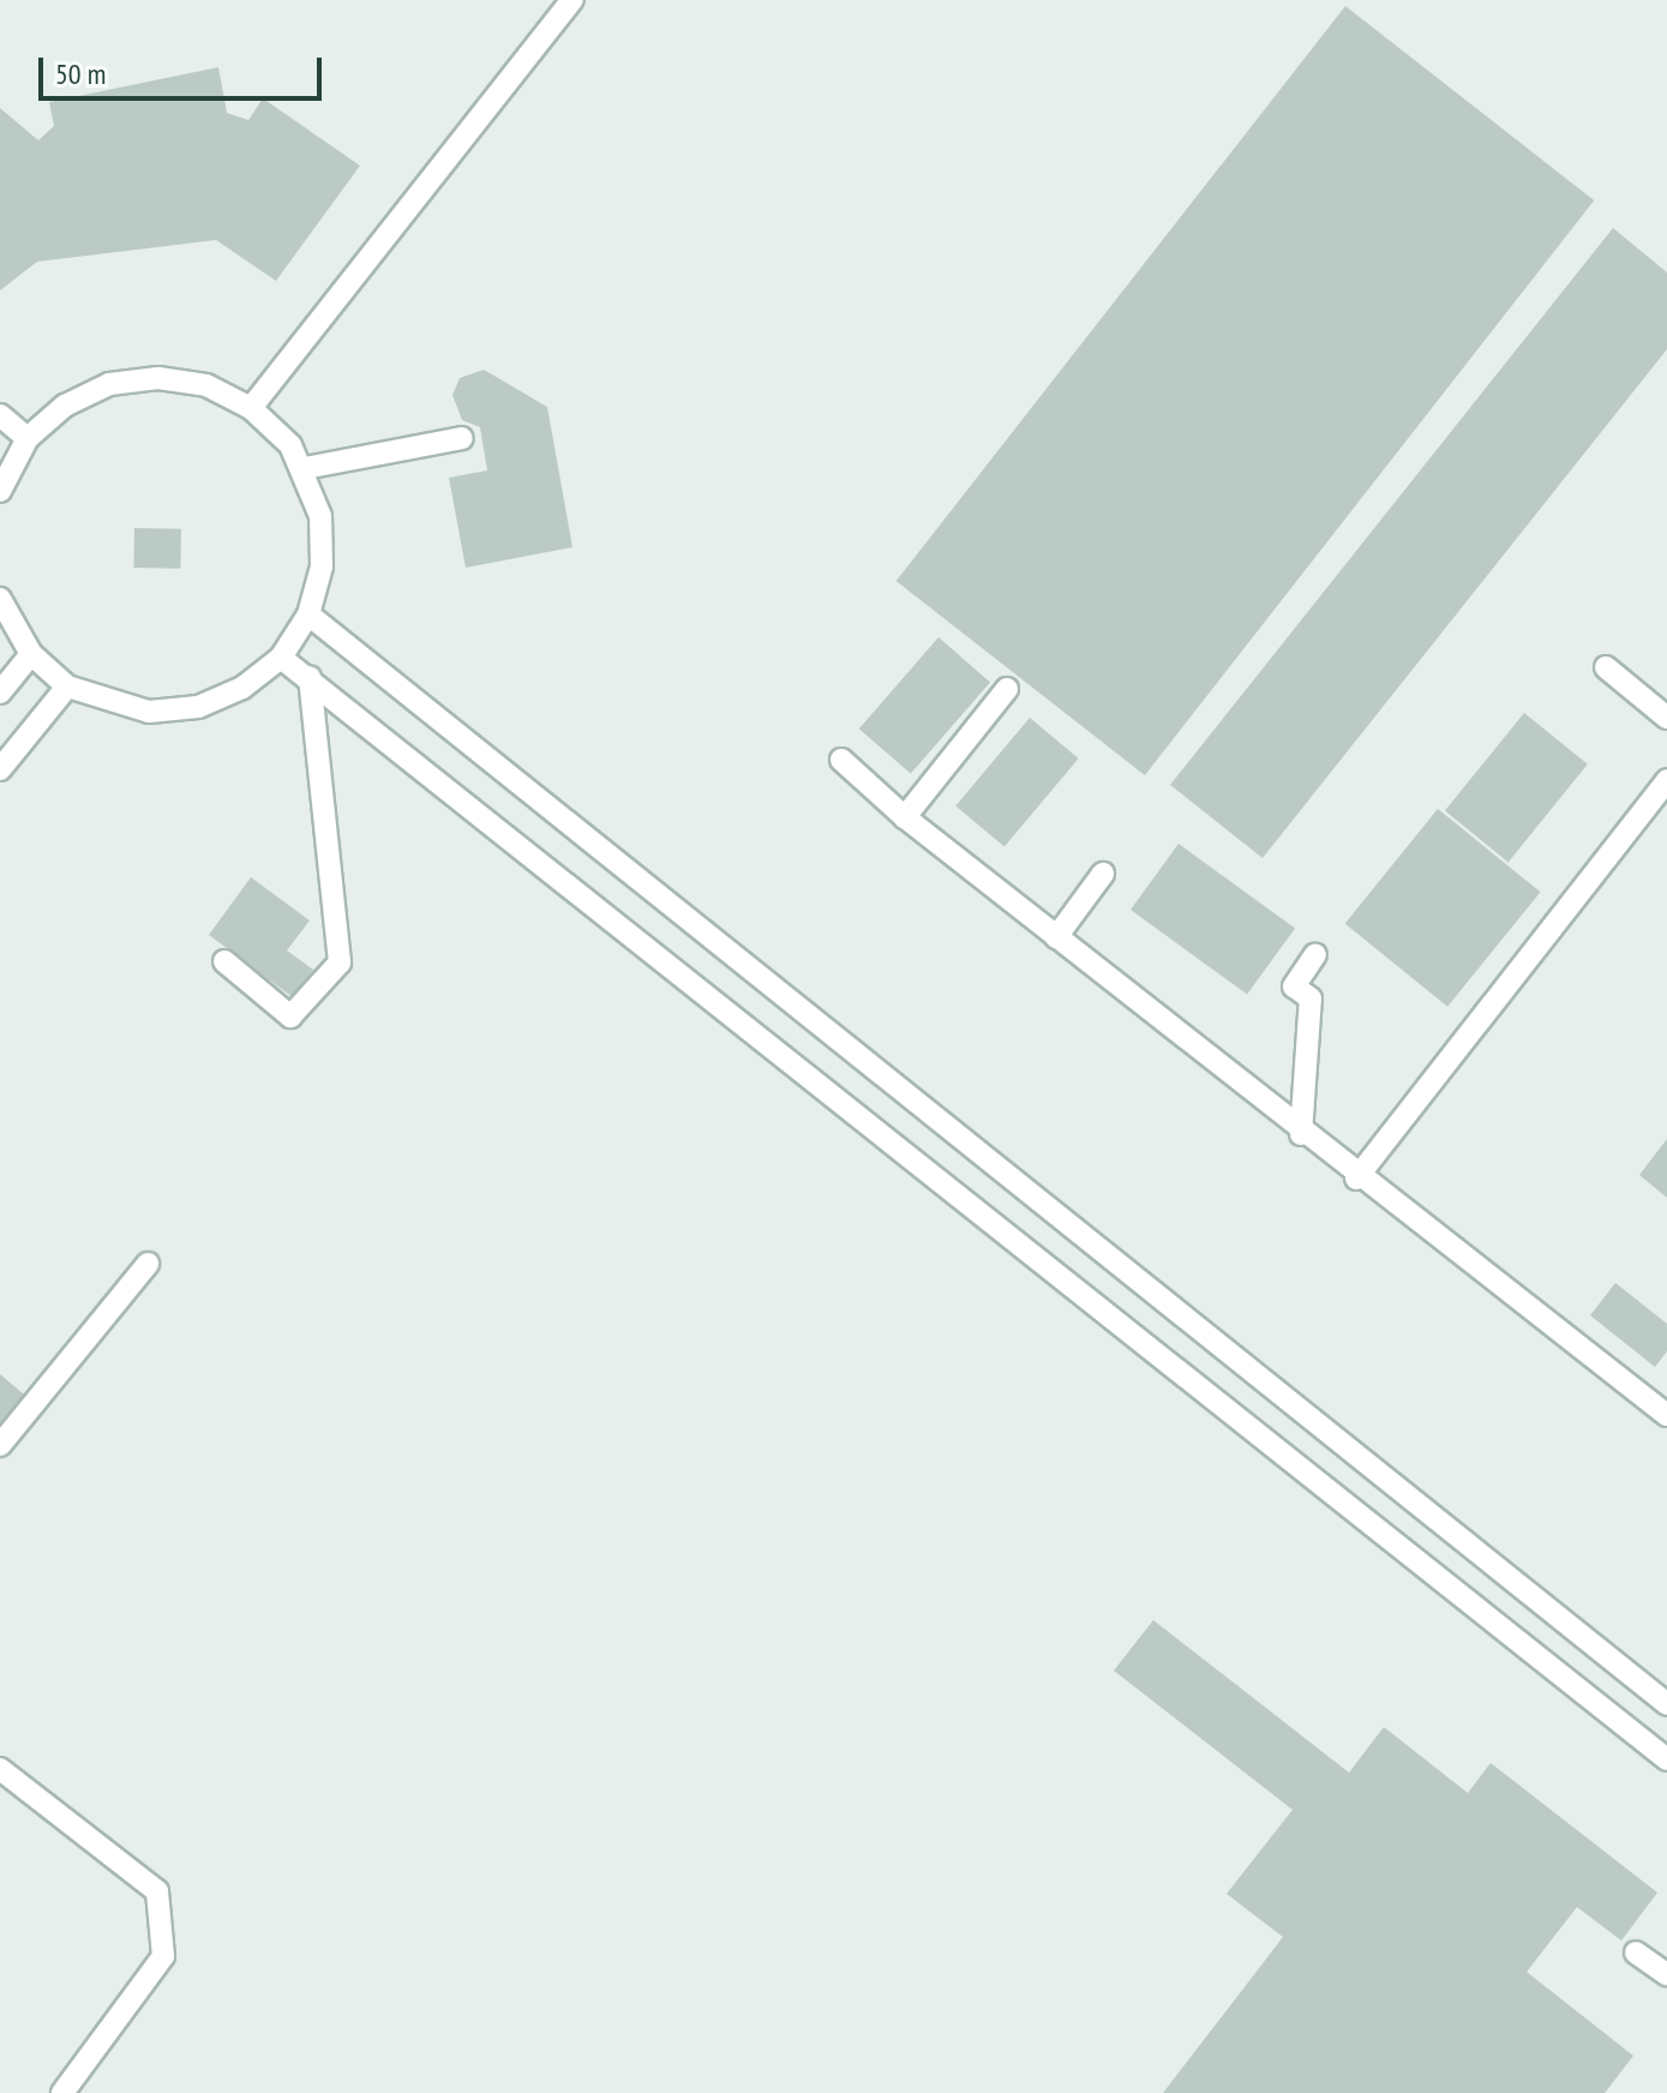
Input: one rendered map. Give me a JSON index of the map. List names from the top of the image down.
{
  "scale_bar": "50 m"
}
